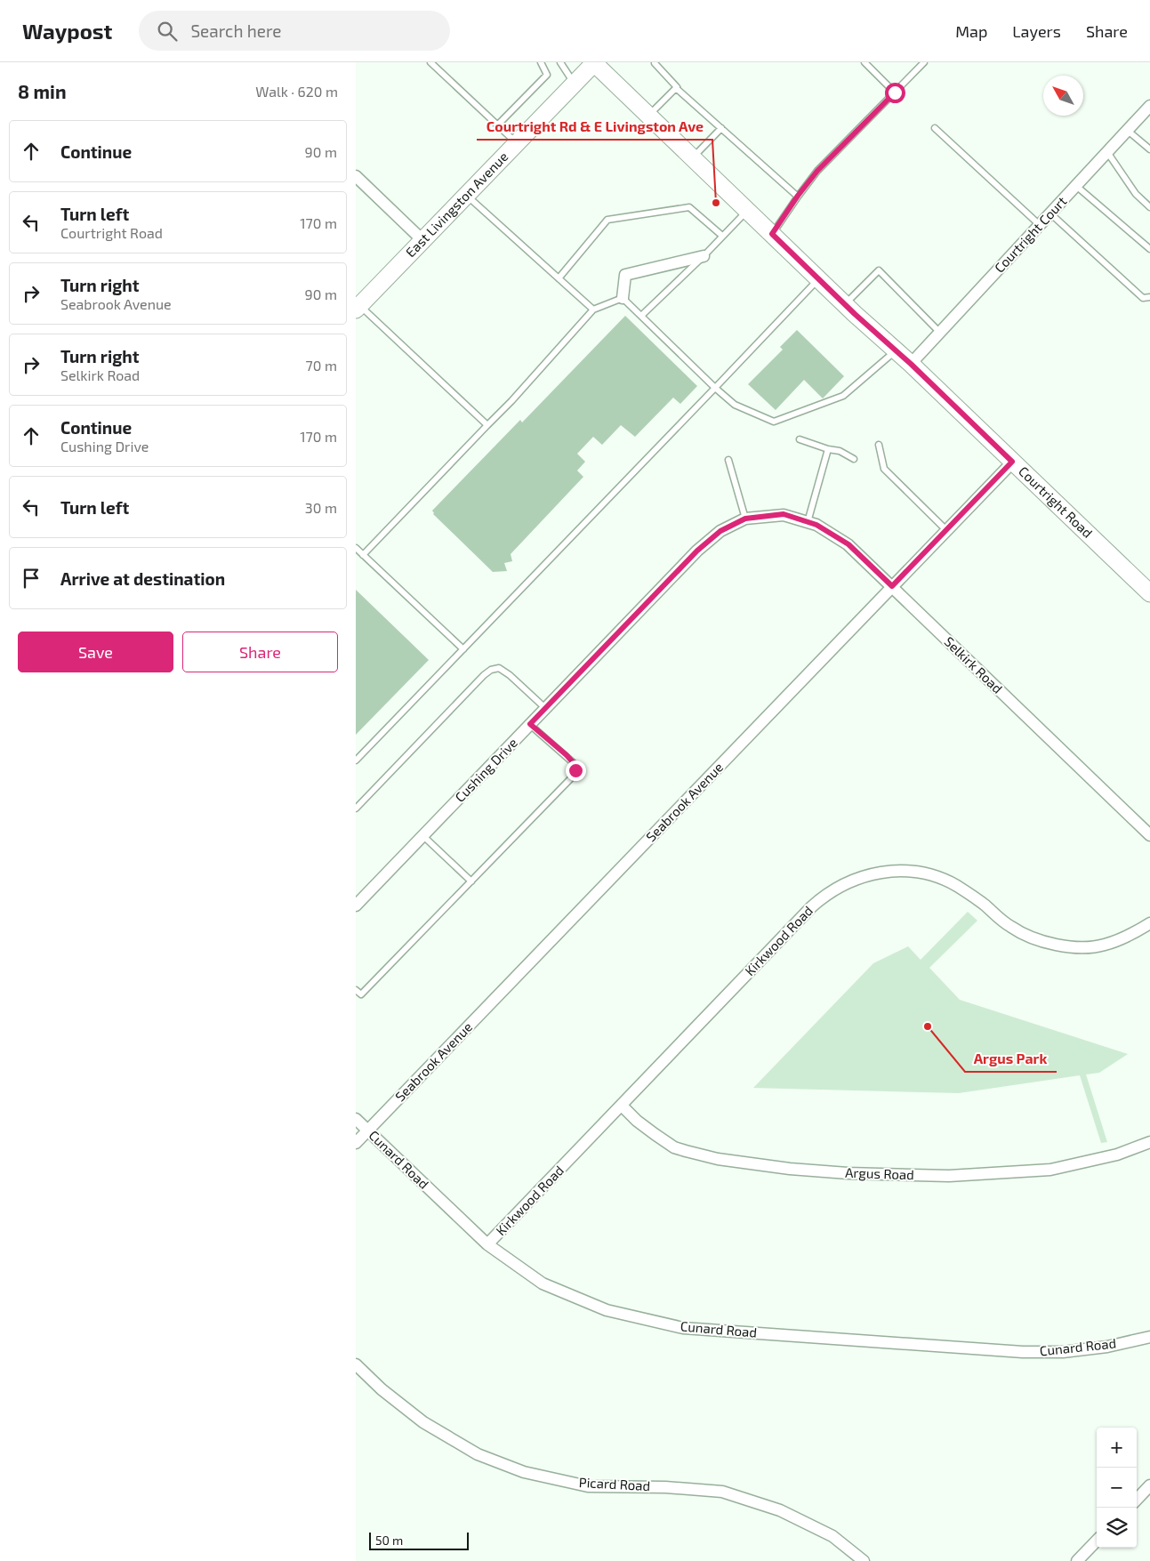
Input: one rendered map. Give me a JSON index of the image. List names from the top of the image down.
{
  "streets": {
    "street": [
      "East Livingston Avenue",
      "Courtright Court",
      "Courtright Road",
      "Selkirk Road",
      "Cushing Drive",
      "Seabrook Avenue",
      "Kirkwood Road",
      "Cunard Road",
      "Argus Road",
      "Picard Road"
    ]
  },
  "crossings": [
    ["East Livingston Avenue", "Courtright Road"],
    ["Courtright Court", "Courtright Road"],
    ["Courtright Road", "Seabrook Avenue"],
    ["Selkirk Road", "Cushing Drive"],
    ["Selkirk Road", "Seabrook Avenue"],
    ["Seabrook Avenue", "Cunard Road"],
    ["Kirkwood Road", "Cunard Road"],
    ["Kirkwood Road", "Argus Road"]
  ],
  "places": ["Courtright Rd & E Livingston Ave", "Argus Park"],
  "scale_bar": "50 m",
  "north": "top left",
  "page": {
    "header": "Waypost",
    "search": "Search here",
    "nav": ["Map", "Layers", "Share"],
    "heading": ["8 min", "Walk · 620 m"],
    "list": [
      ["Continue", "90 m"],
      ["Turn left", "Courtright Road", "170 m"],
      ["Turn right", "Seabrook Avenue", "90 m"],
      ["Turn right", "Selkirk Road", "70 m"],
      ["Continue", "Cushing Drive", "170 m"],
      ["Turn left", "30 m"],
      "Arrive at destination"
    ],
    "buttons": ["Save", "Share"],
    "map_buttons": ["+", "−"],
    "scale": "50 m"
  }
}
